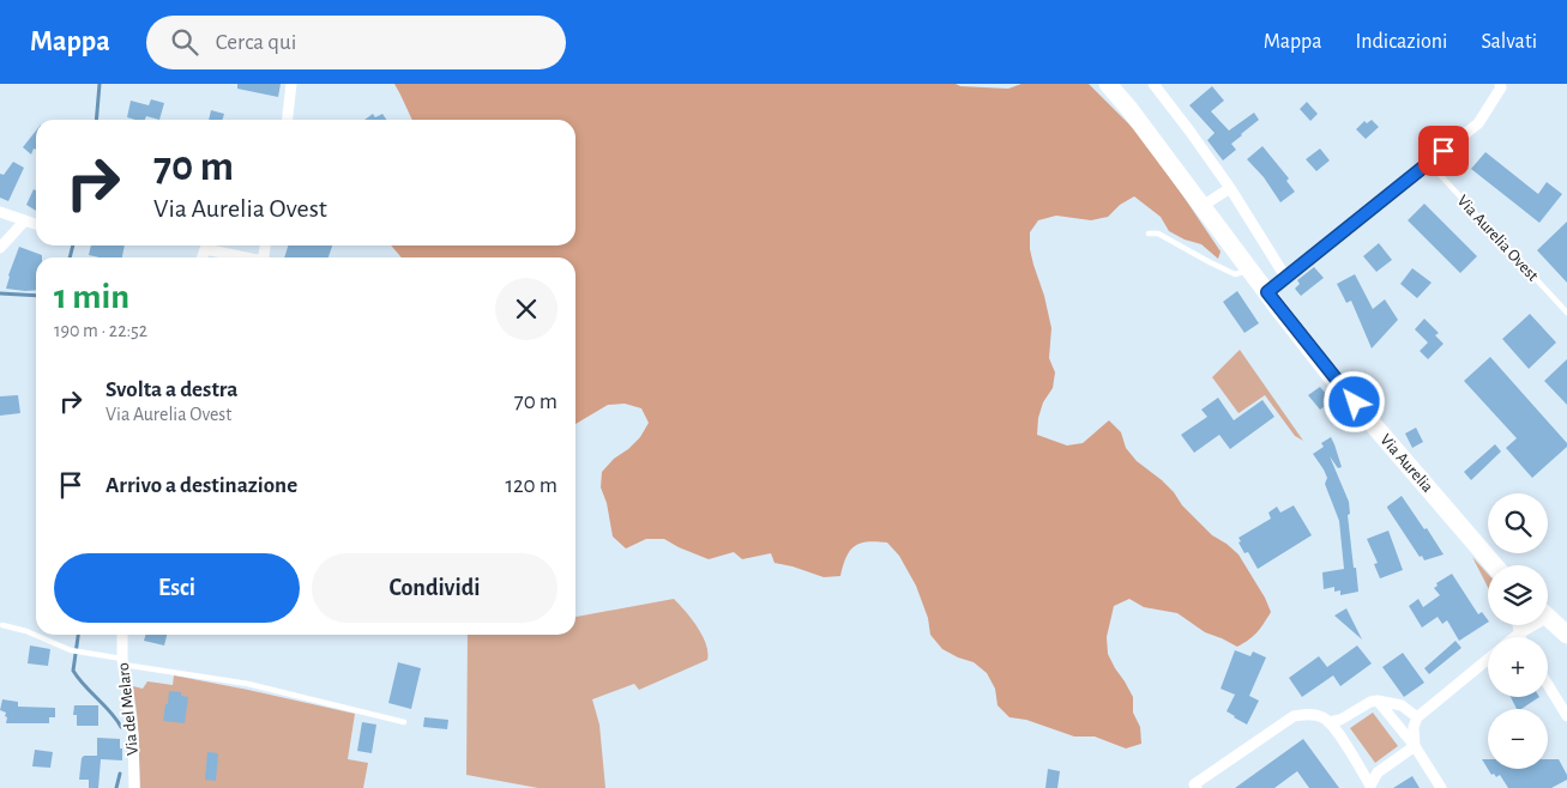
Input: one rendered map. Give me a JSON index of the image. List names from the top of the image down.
{
  "streets": {
    "main road": ["Via Aurelia"],
    "street": ["Via del Melaro"],
    "lane": ["Via Aurelia Ovest"]
  },
  "page": {
    "header": "Mappa",
    "search": "Cerca qui",
    "nav": ["Mappa", "Indicazioni", "Salvati"],
    "turn": ["70 m", "Via Aurelia Ovest"],
    "heading": ["1 min", "190 m · 22:52"],
    "list": [
      {
        "name": "Svolta a destra",
        "note": "Via Aurelia Ovest",
        "value": "70 m"
      },
      {
        "name": "Arrivo a destinazione",
        "value": "120 m"
      }
    ],
    "map_buttons": ["+", "−"],
    "buttons": ["Esci", "Condividi"]
  }
}
